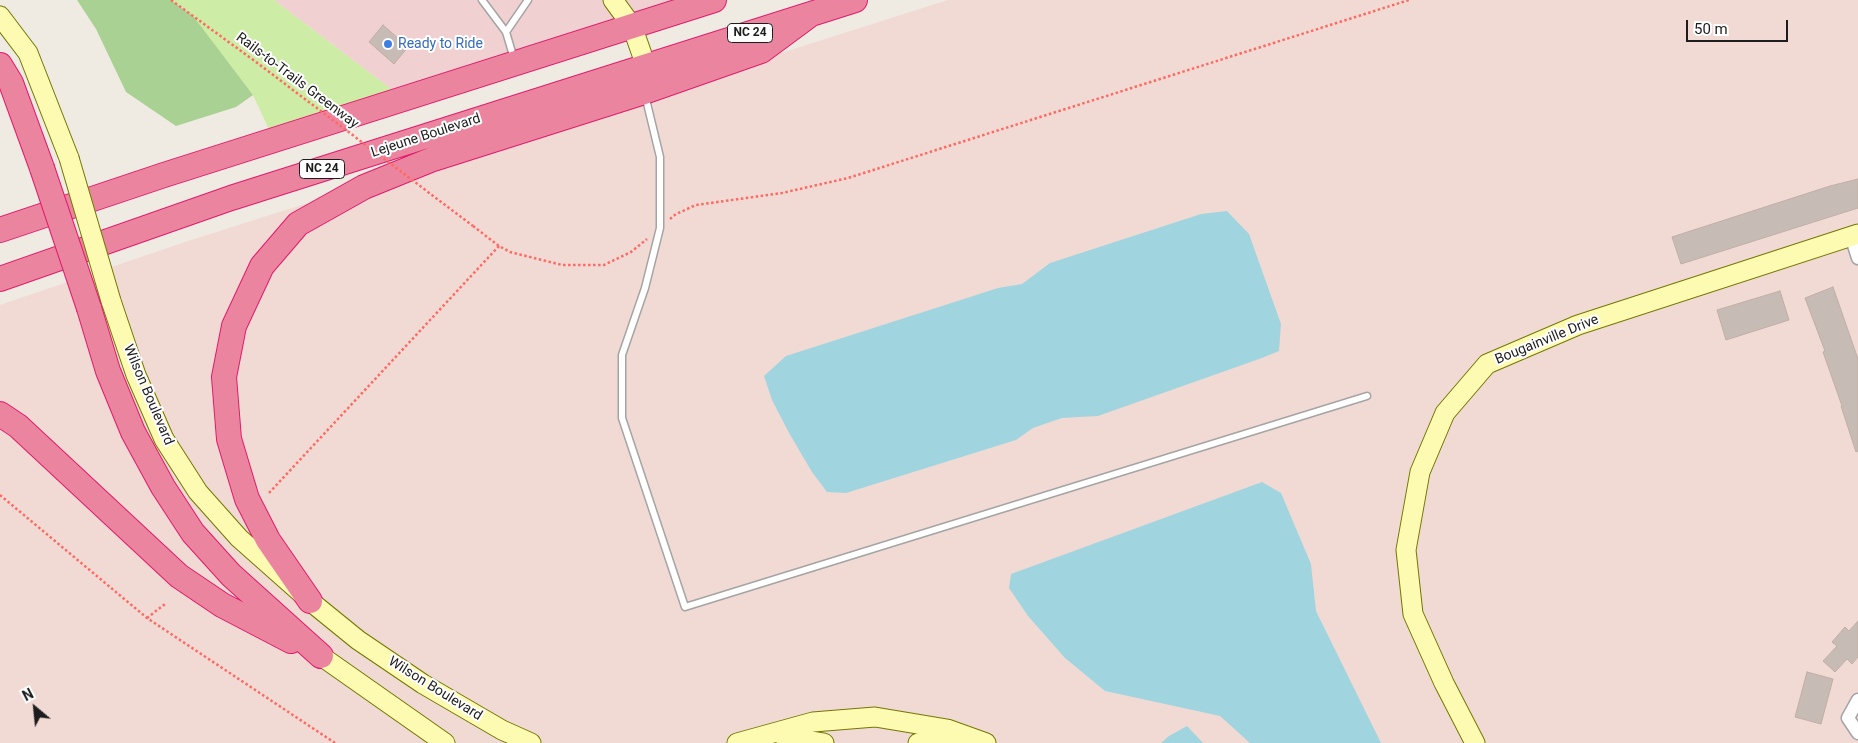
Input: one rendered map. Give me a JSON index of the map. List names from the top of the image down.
{
  "streets": {
    "highway": ["NC 24", "Lejeune Boulevard"],
    "main road": ["Bougainville Drive", "Wilson Boulevard"],
    "path": ["Rails-to-Trails Greenway"]
  },
  "places": ["Ready to Ride"],
  "scale_bar": "50 m",
  "north": "top left"
}
